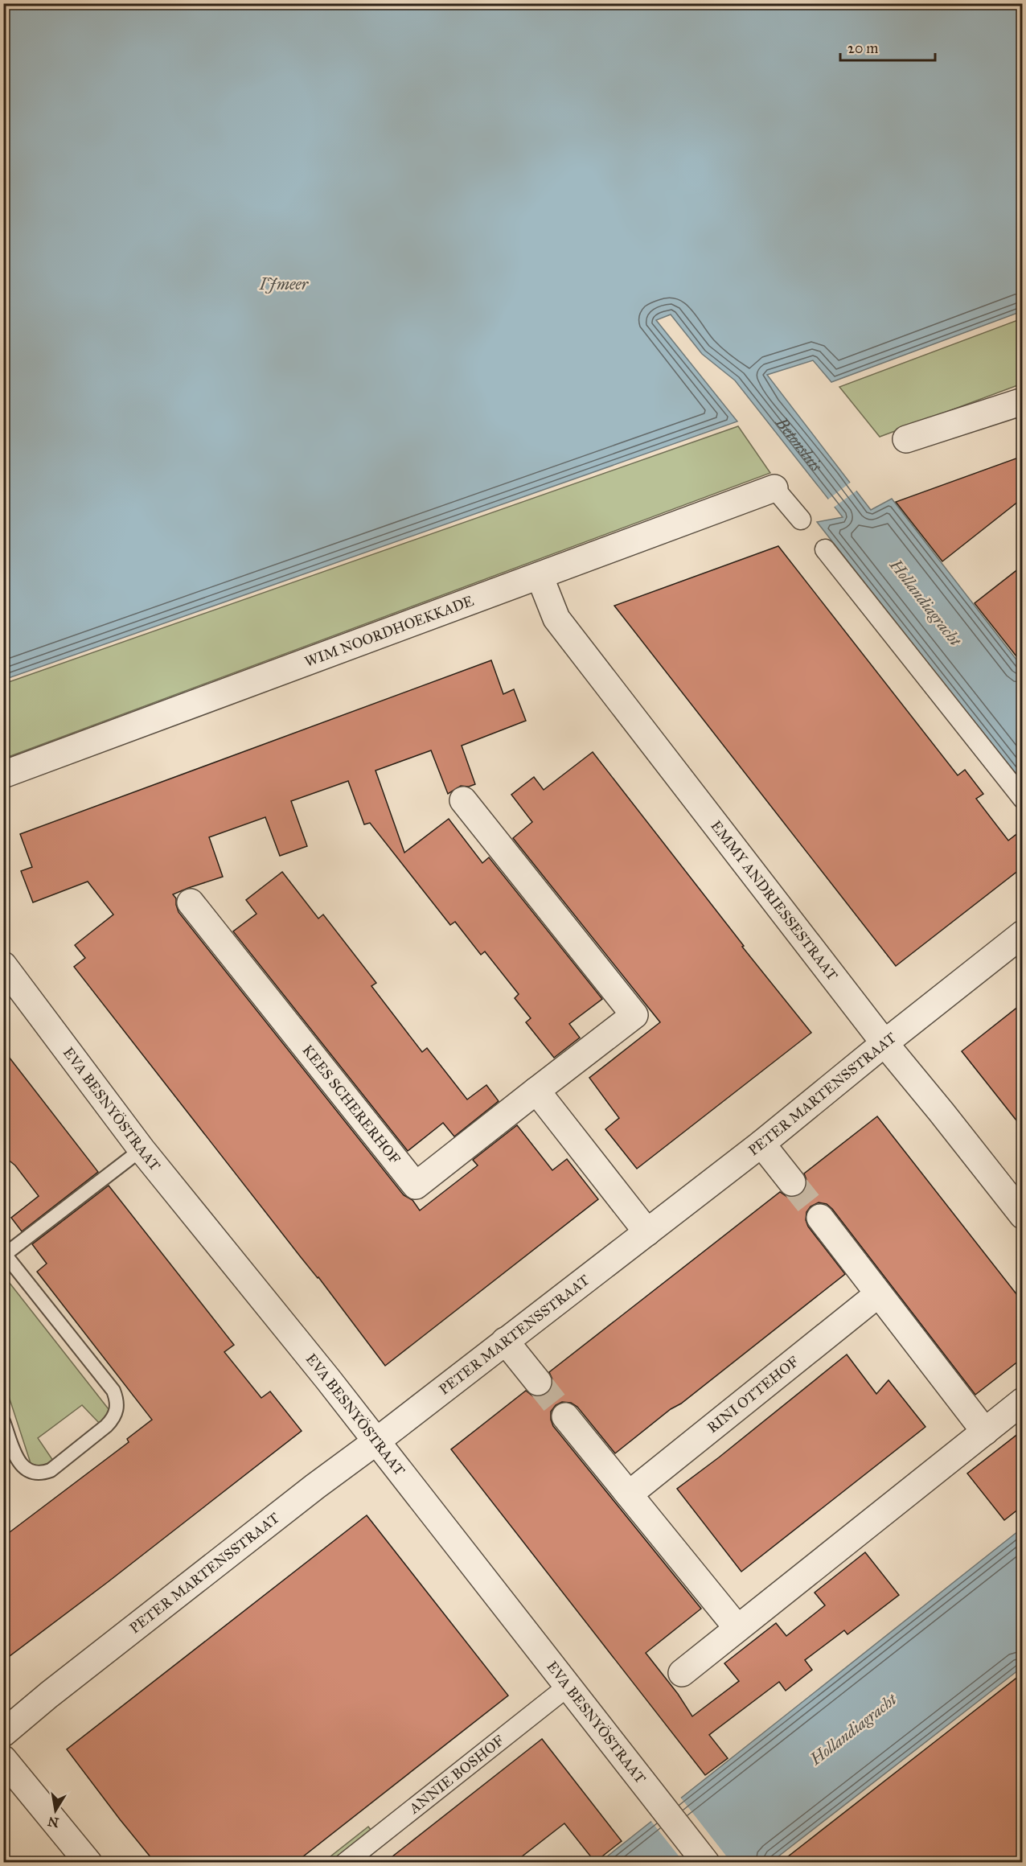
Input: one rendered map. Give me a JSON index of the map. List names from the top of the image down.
{
  "streets": {
    "street": [
      "WIM NOORDHOEKKADE",
      "EMMY ANDRIESSESTRAAT",
      "PETER MARTENSSTRAAT",
      "KEES SCHERERHOF",
      "EVA BESNYÖSTRAAT",
      "RINI OTTEHOF",
      "ANNIE BOSHOF"
    ]
  },
  "crossings": [
    ["WIM NOORDHOEKKADE", "EMMY ANDRIESSESTRAAT"],
    ["EMMY ANDRIESSESTRAAT", "PETER MARTENSSTRAAT"],
    ["PETER MARTENSSTRAAT", "EVA BESNYÖSTRAAT"],
    ["EVA BESNYÖSTRAAT", "ANNIE BOSHOF"]
  ],
  "water": ["IJmeer", "Betonsluis", "Hollandiagracht"],
  "scale_bar": "20 m",
  "north": "bottom"
}
